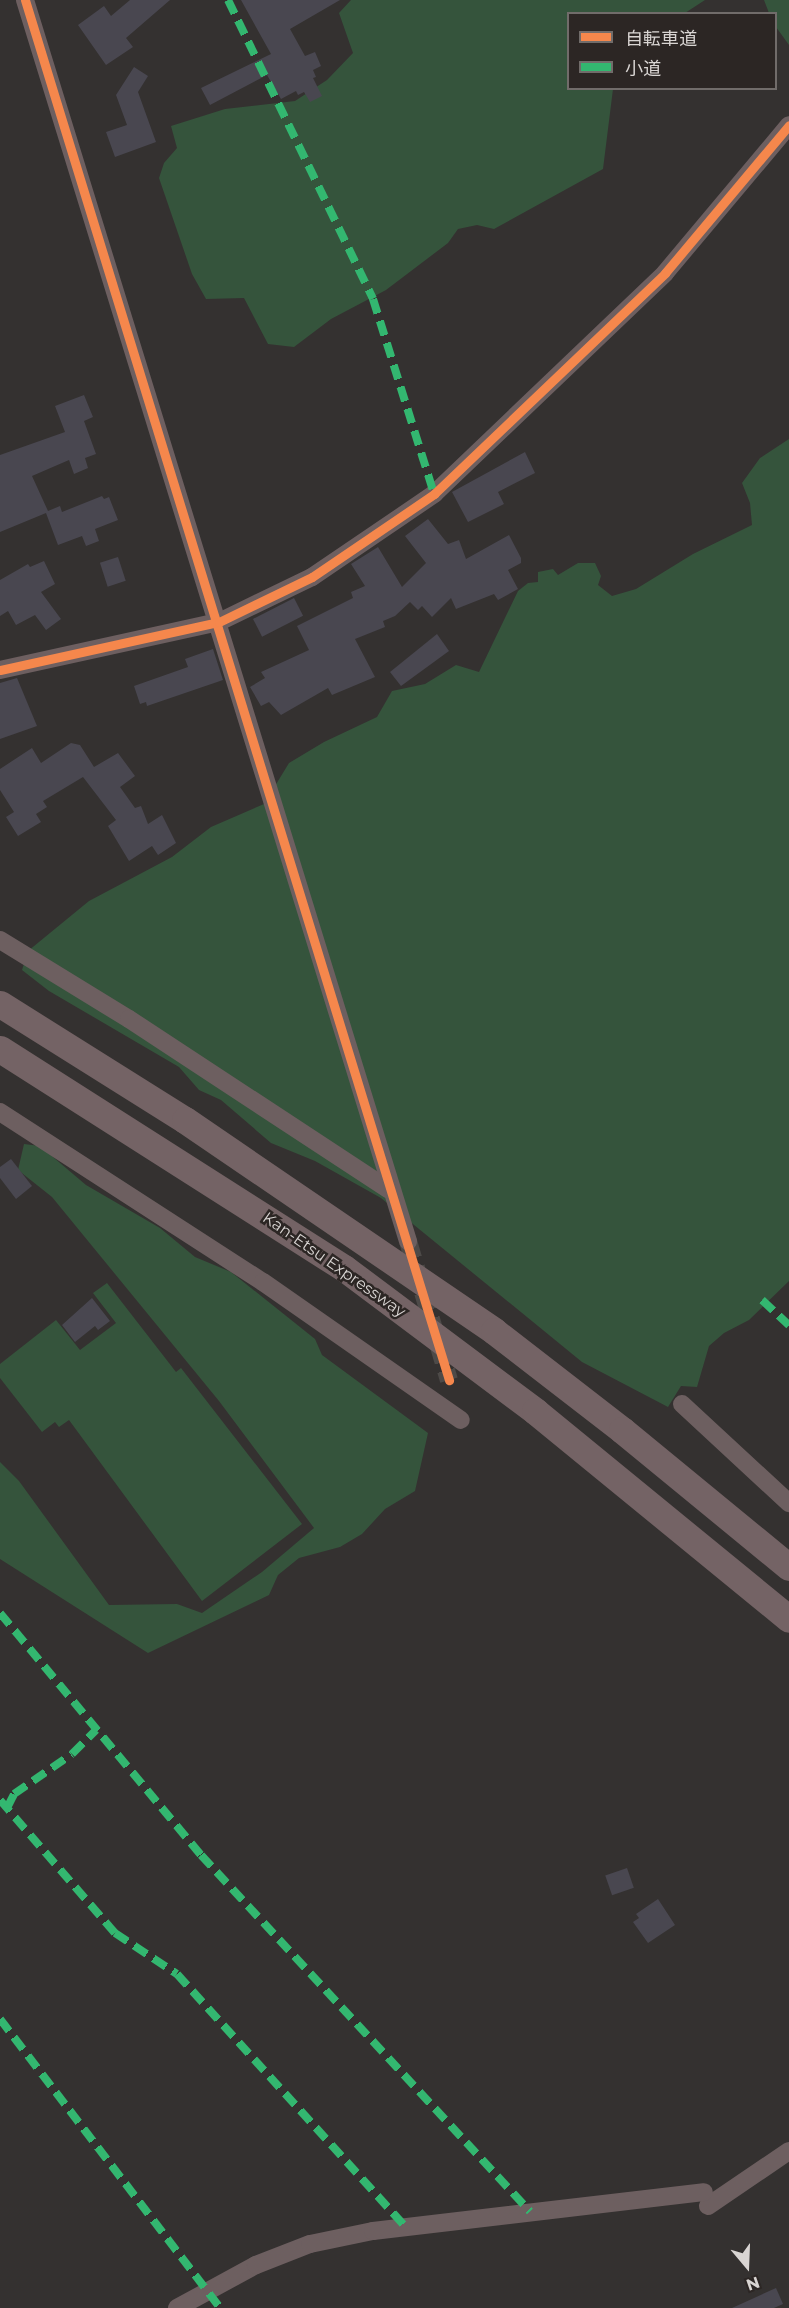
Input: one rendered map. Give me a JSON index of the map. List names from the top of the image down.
{
  "streets": {
    "highway": ["Kan-Etsu Expressway"]
  },
  "legend": ["自転車道", "小道"],
  "north": "bottom"
}
